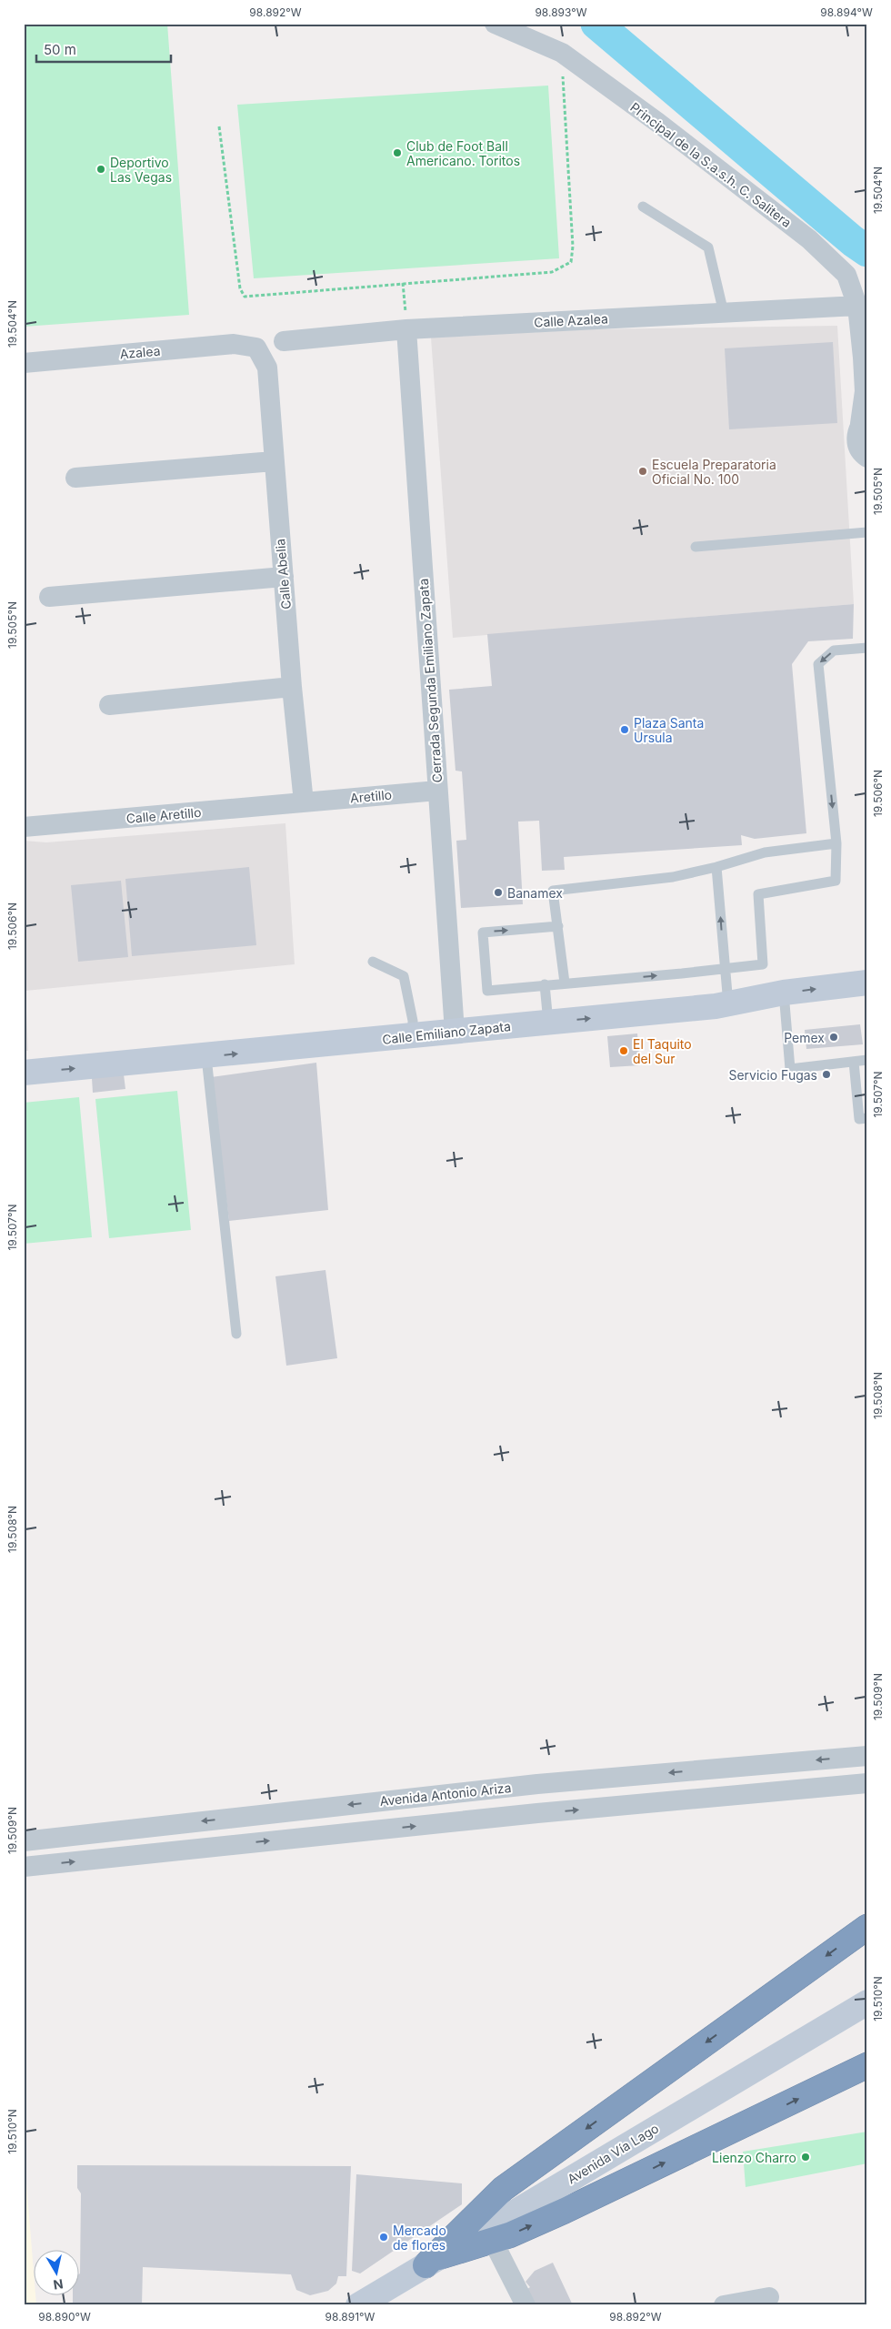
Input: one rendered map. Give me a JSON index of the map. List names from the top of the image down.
{
  "streets": {
    "main road": ["Calle Emiliano Zapata", "Avenida Vía Lago"],
    "street": [
      "Principal de la S.a.s.h. C. Salitera",
      "Calle Azalea",
      "Azalea",
      "Calle Abelia",
      "Cerrada Segunda Emiliano Zapata",
      "Aretillo",
      "Calle Aretillo",
      "Avenida Antonio Ariza"
    ]
  },
  "crossings": [
    ["Principal de la S.a.s.h. C. Salitera", "Calle Azalea"],
    ["Calle Azalea", "Cerrada Segunda Emiliano Zapata"],
    ["Azalea", "Calle Abelia"],
    ["Calle Abelia", "Aretillo"],
    ["Calle Abelia", "Calle Aretillo"],
    ["Cerrada Segunda Emiliano Zapata", "Aretillo"],
    ["Cerrada Segunda Emiliano Zapata", "Calle Emiliano Zapata"],
    ["Aretillo", "Calle Aretillo"]
  ],
  "one_way": ["Calle Emiliano Zapata"],
  "places": [
    "Club de Foot Ball Americano. Toritos",
    "Deportivo Las Vegas",
    "Escuela Preparatoria Oficial No. 100",
    "Plaza Santa Ursula",
    "Banamex",
    "Pemex",
    "El Taquito del Sur",
    "Servicio Fugas",
    "Lienzo Charro",
    "Mercado de flores"
  ],
  "scale_bar": "50 m",
  "north": "bottom",
  "coordinates": [
    "98.892°W",
    "98.893°W",
    "98.894°W",
    "19.504°N",
    "19.505°N",
    "19.506°N",
    "19.507°N",
    "19.508°N",
    "19.509°N",
    "19.510°N",
    "98.890°W",
    "98.891°W"
  ]
}
